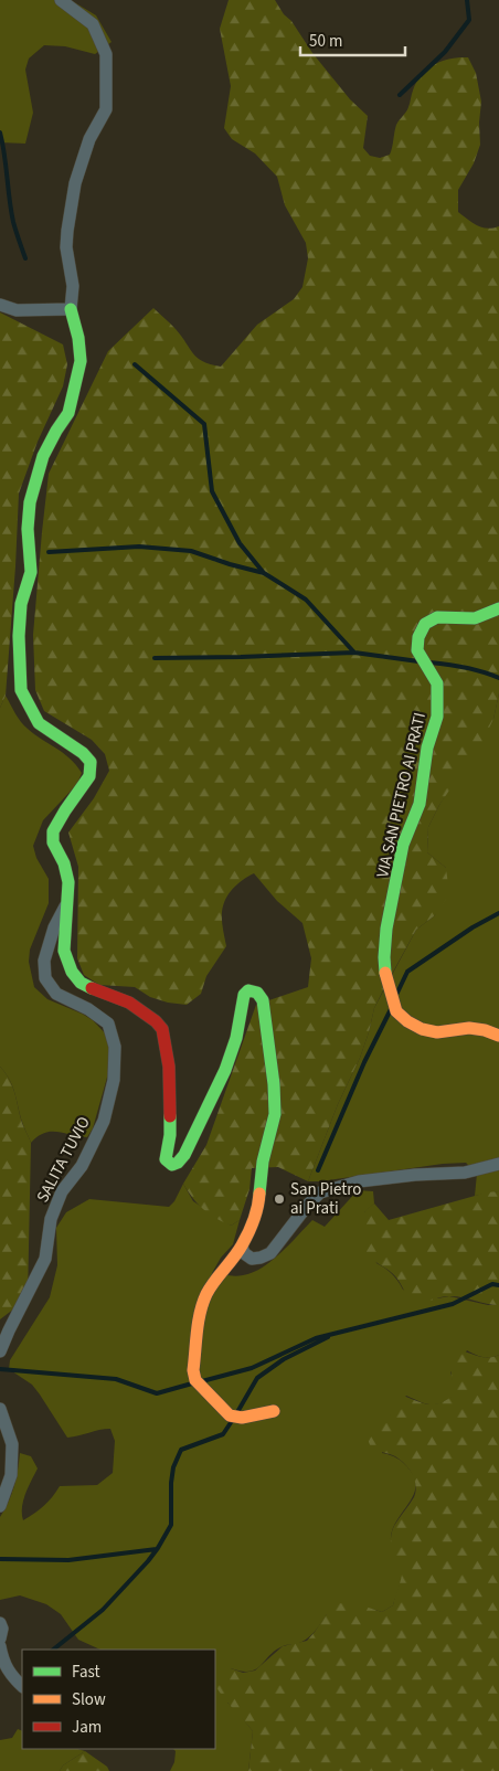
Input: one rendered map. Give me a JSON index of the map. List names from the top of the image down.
{
  "streets": {
    "street": ["VIA SAN PIETRO AI PRATI", "SALITA TUVIO"]
  },
  "places": ["San Pietro ai Prati"],
  "legend": ["Fast", "Slow", "Jam"],
  "scale_bar": "50 m"
}
